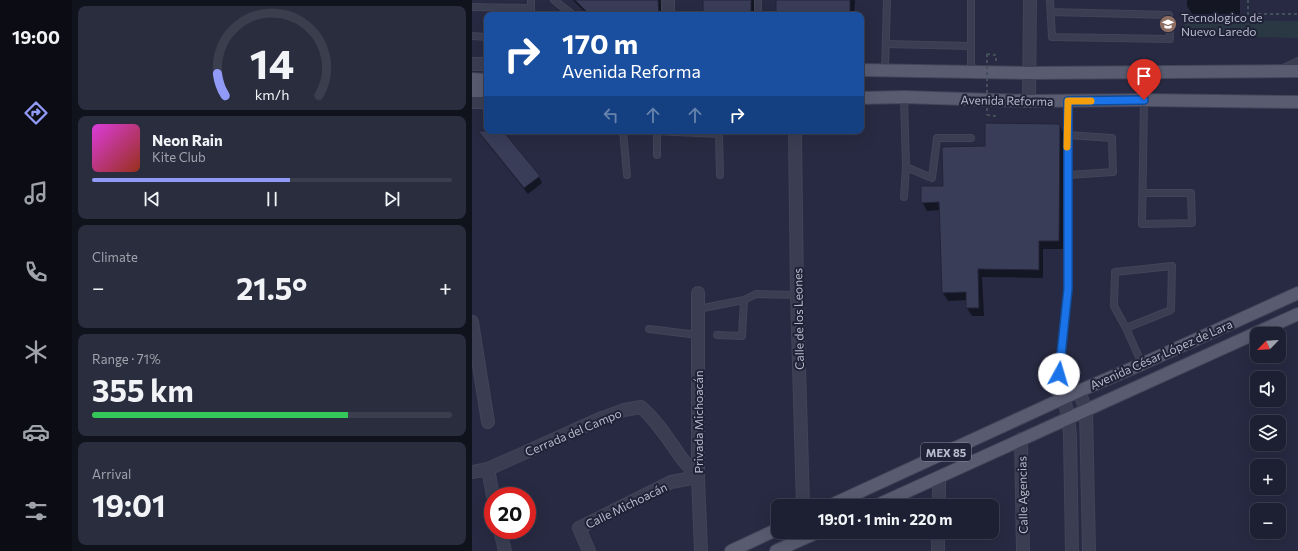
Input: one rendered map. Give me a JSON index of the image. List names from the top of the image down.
{
  "streets": {
    "main road": ["Avenida Reforma", "Avenida César López de Lara", "MEX 85"],
    "street": [
      "Calle de los Leones",
      "Privada Michoacán",
      "Cerrada del Campo",
      "Calle Agencias",
      "Calle Michoacán"
    ]
  },
  "crossings": [
    ["Avenida César López de Lara", "Calle Agencias"],
    ["Privada Michoacán", "Cerrada del Campo"],
    ["Privada Michoacán", "Calle Michoacán"],
    ["Cerrada del Campo", "Calle Michoacán"]
  ],
  "places": {
    "school or university": ["Tecnologico de Nuevo Laredo"]
  },
  "north": "bottom left",
  "page": {
    "tabs": "19:00",
    "turn": ["170 m", "Avenida Reforma"],
    "song": ["Neon Rain", "Kite Club"],
    "tile": [
      "Climate",
      ["Range · 71%", "355 km"],
      ["Arrival", "19:01"]
    ],
    "heat": ["−", "21.5°", "+"],
    "map_buttons": ["+", "−"],
    "limit": "20",
    "trip": "19:01 · 1 min · 220 m",
    "gauge": ["14", "km/h"]
  }
}
